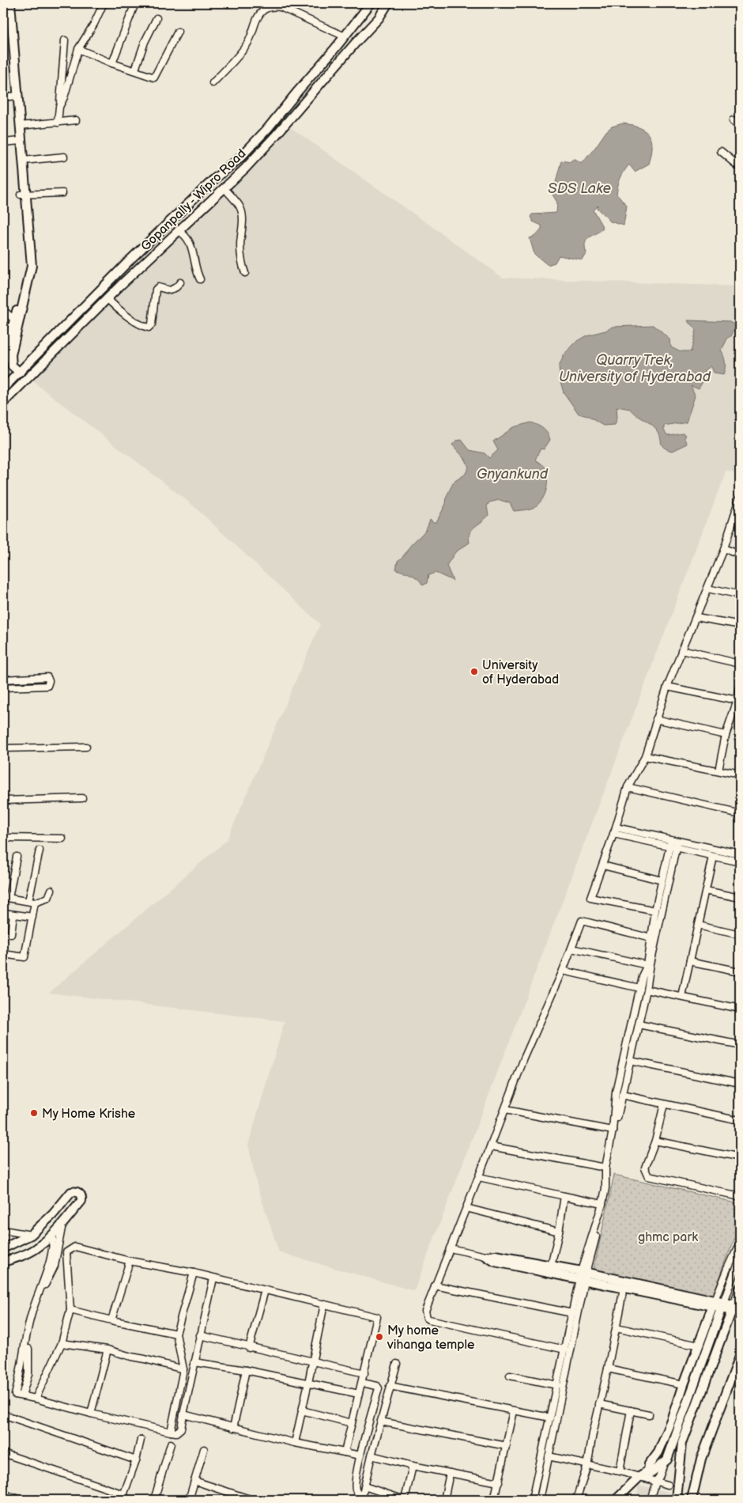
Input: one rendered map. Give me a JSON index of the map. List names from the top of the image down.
{
  "streets": {
    "street": ["Gopanpally - Wipro Road"]
  },
  "water": ["SDS Lake", "Quarry Trek, University of Hyderabad", "Gnyankund"],
  "parks": ["ghmc park"],
  "places": ["University of Hyderabad", "My Home Krishe", "My home vihanga temple"]
}
